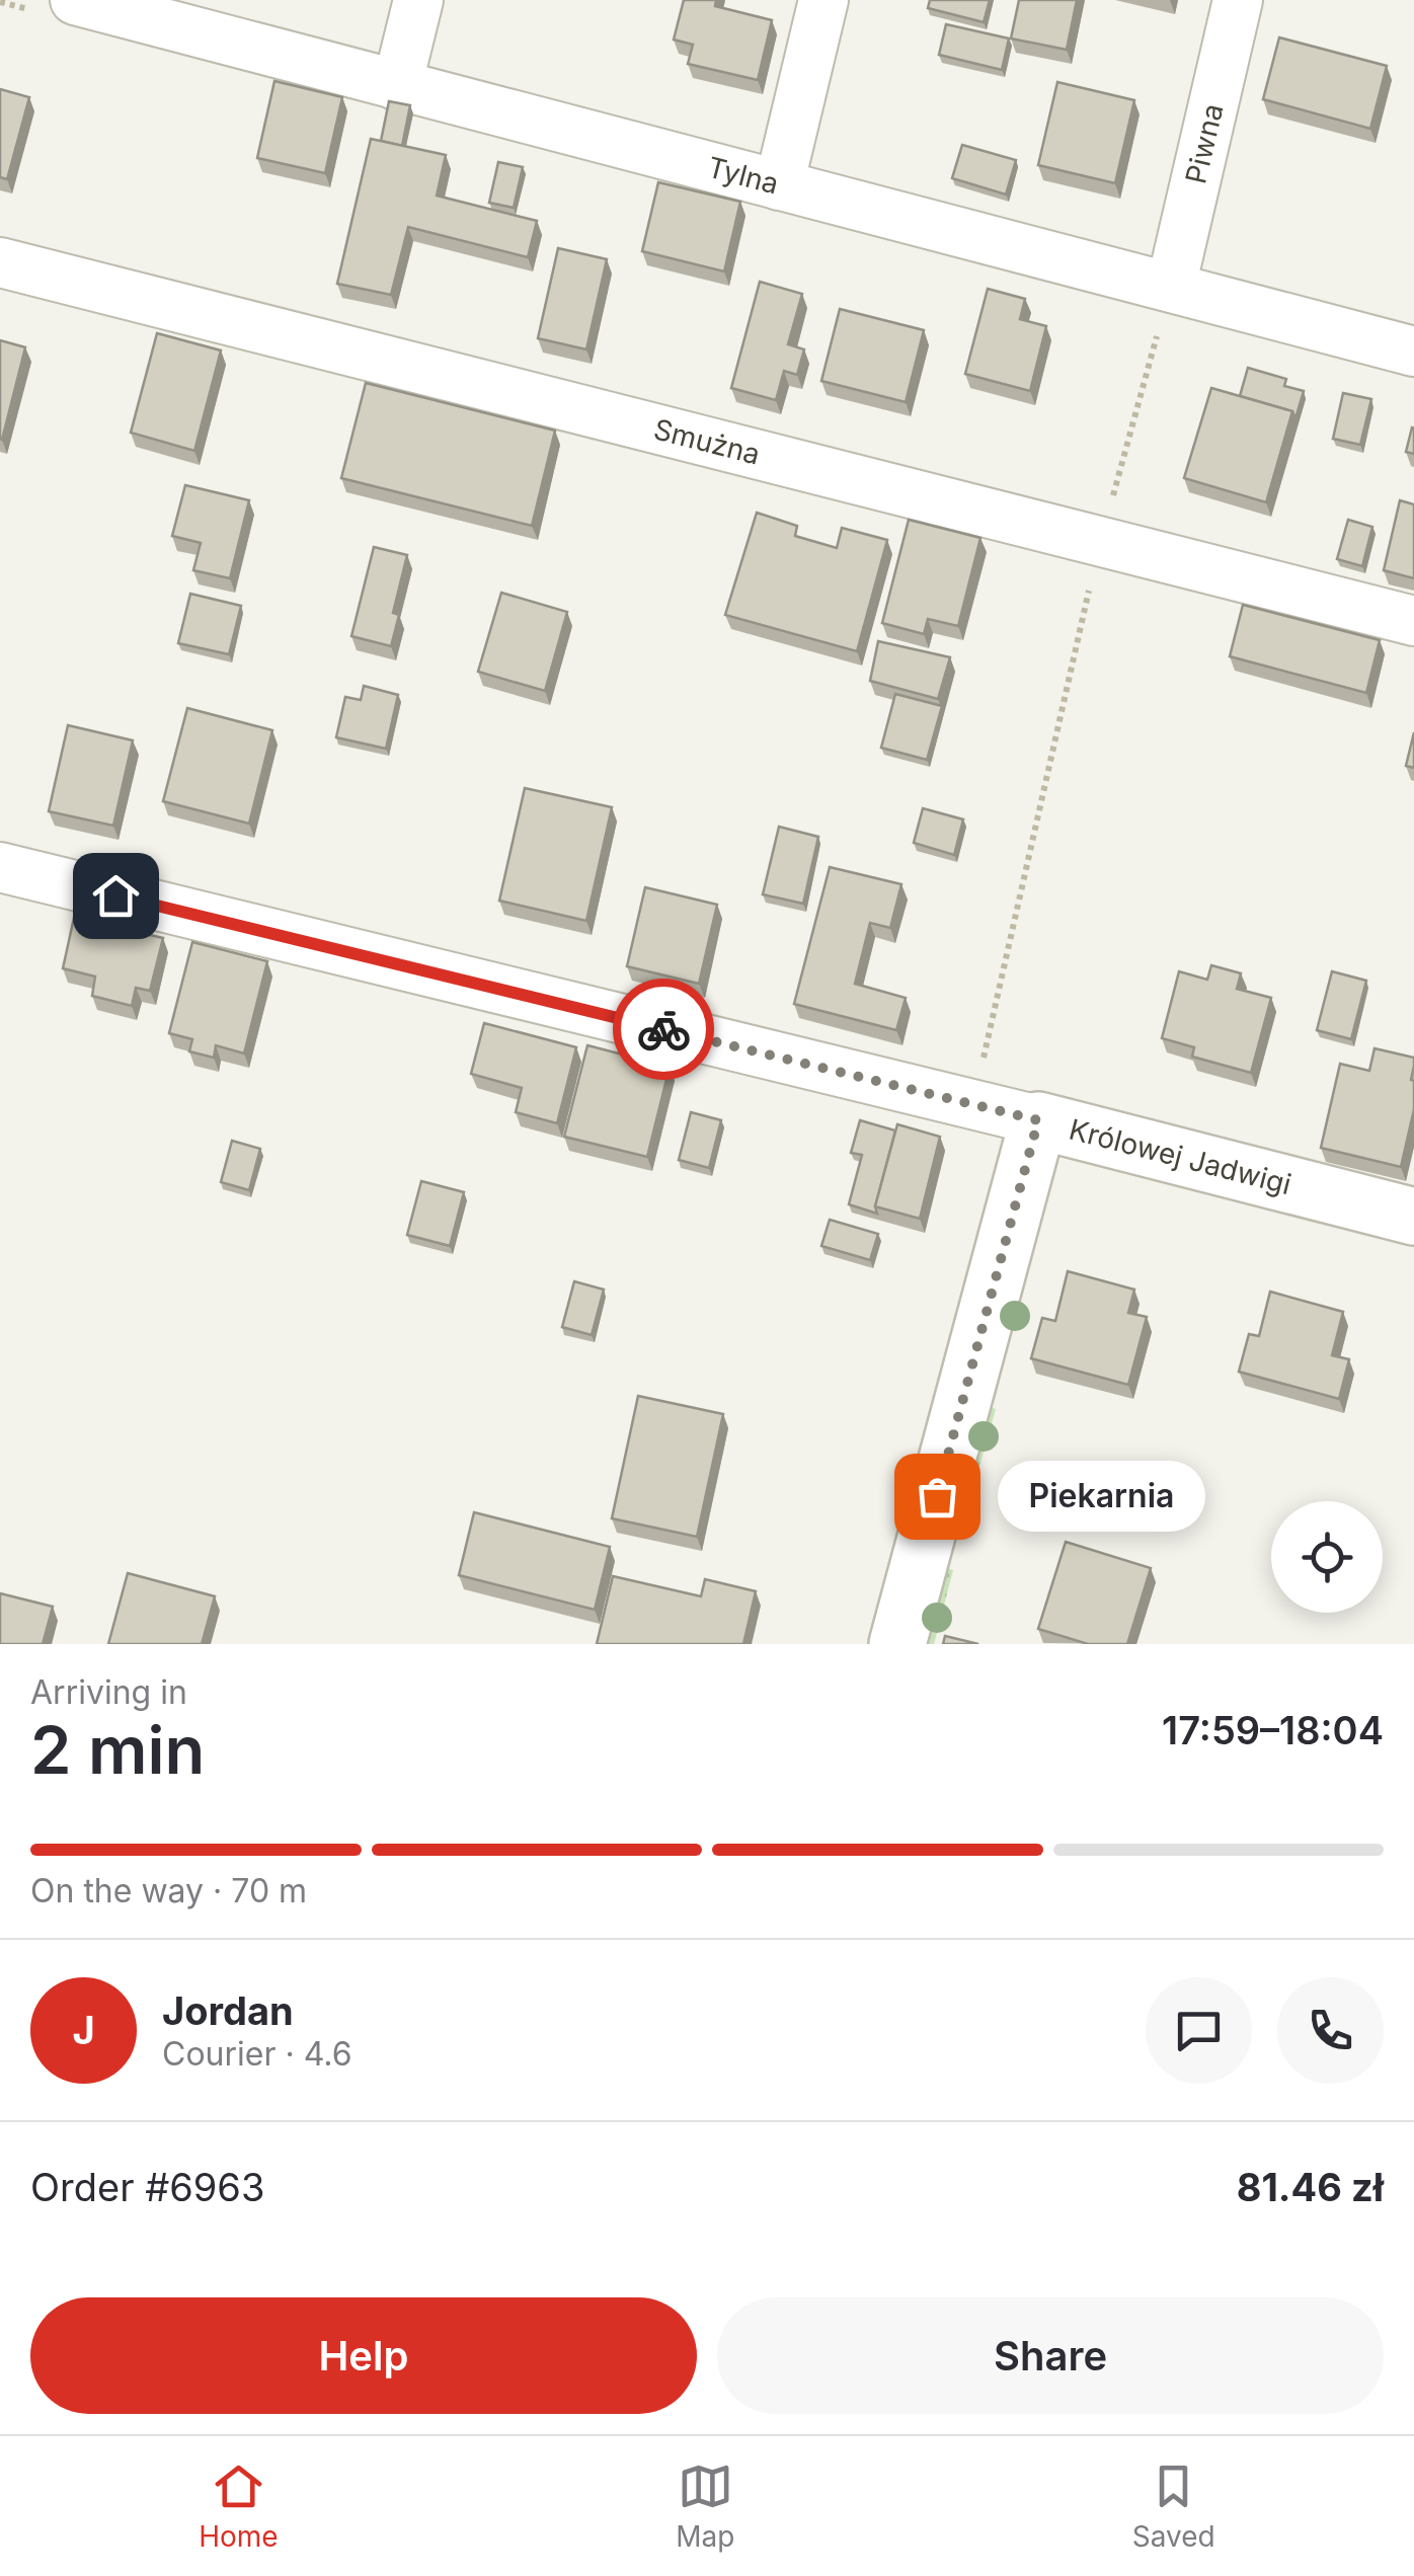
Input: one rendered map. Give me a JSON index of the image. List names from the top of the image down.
{
  "streets": {
    "street": [
      "Piwna",
      "Tylna",
      "Smużna",
      "Królowej Jadwigi"
    ]
  },
  "crossings": [
    ["Piwna", "Tylna"]
  ],
  "places": ["Piekarnia"],
  "page": {
    "bubble": "Piekarnia",
    "heading": ["2 min", "Arriving in", "17:59–18:04"],
    "panel": [
      "Jordan",
      "Courier · 4.6",
      "Order #6963",
      "81.46 zł"
    ],
    "bar": "On the way · 70 m",
    "round": "J",
    "buttons": ["Help", "Share"],
    "tabs": ["Home", "Map", "Saved"]
  }
}
